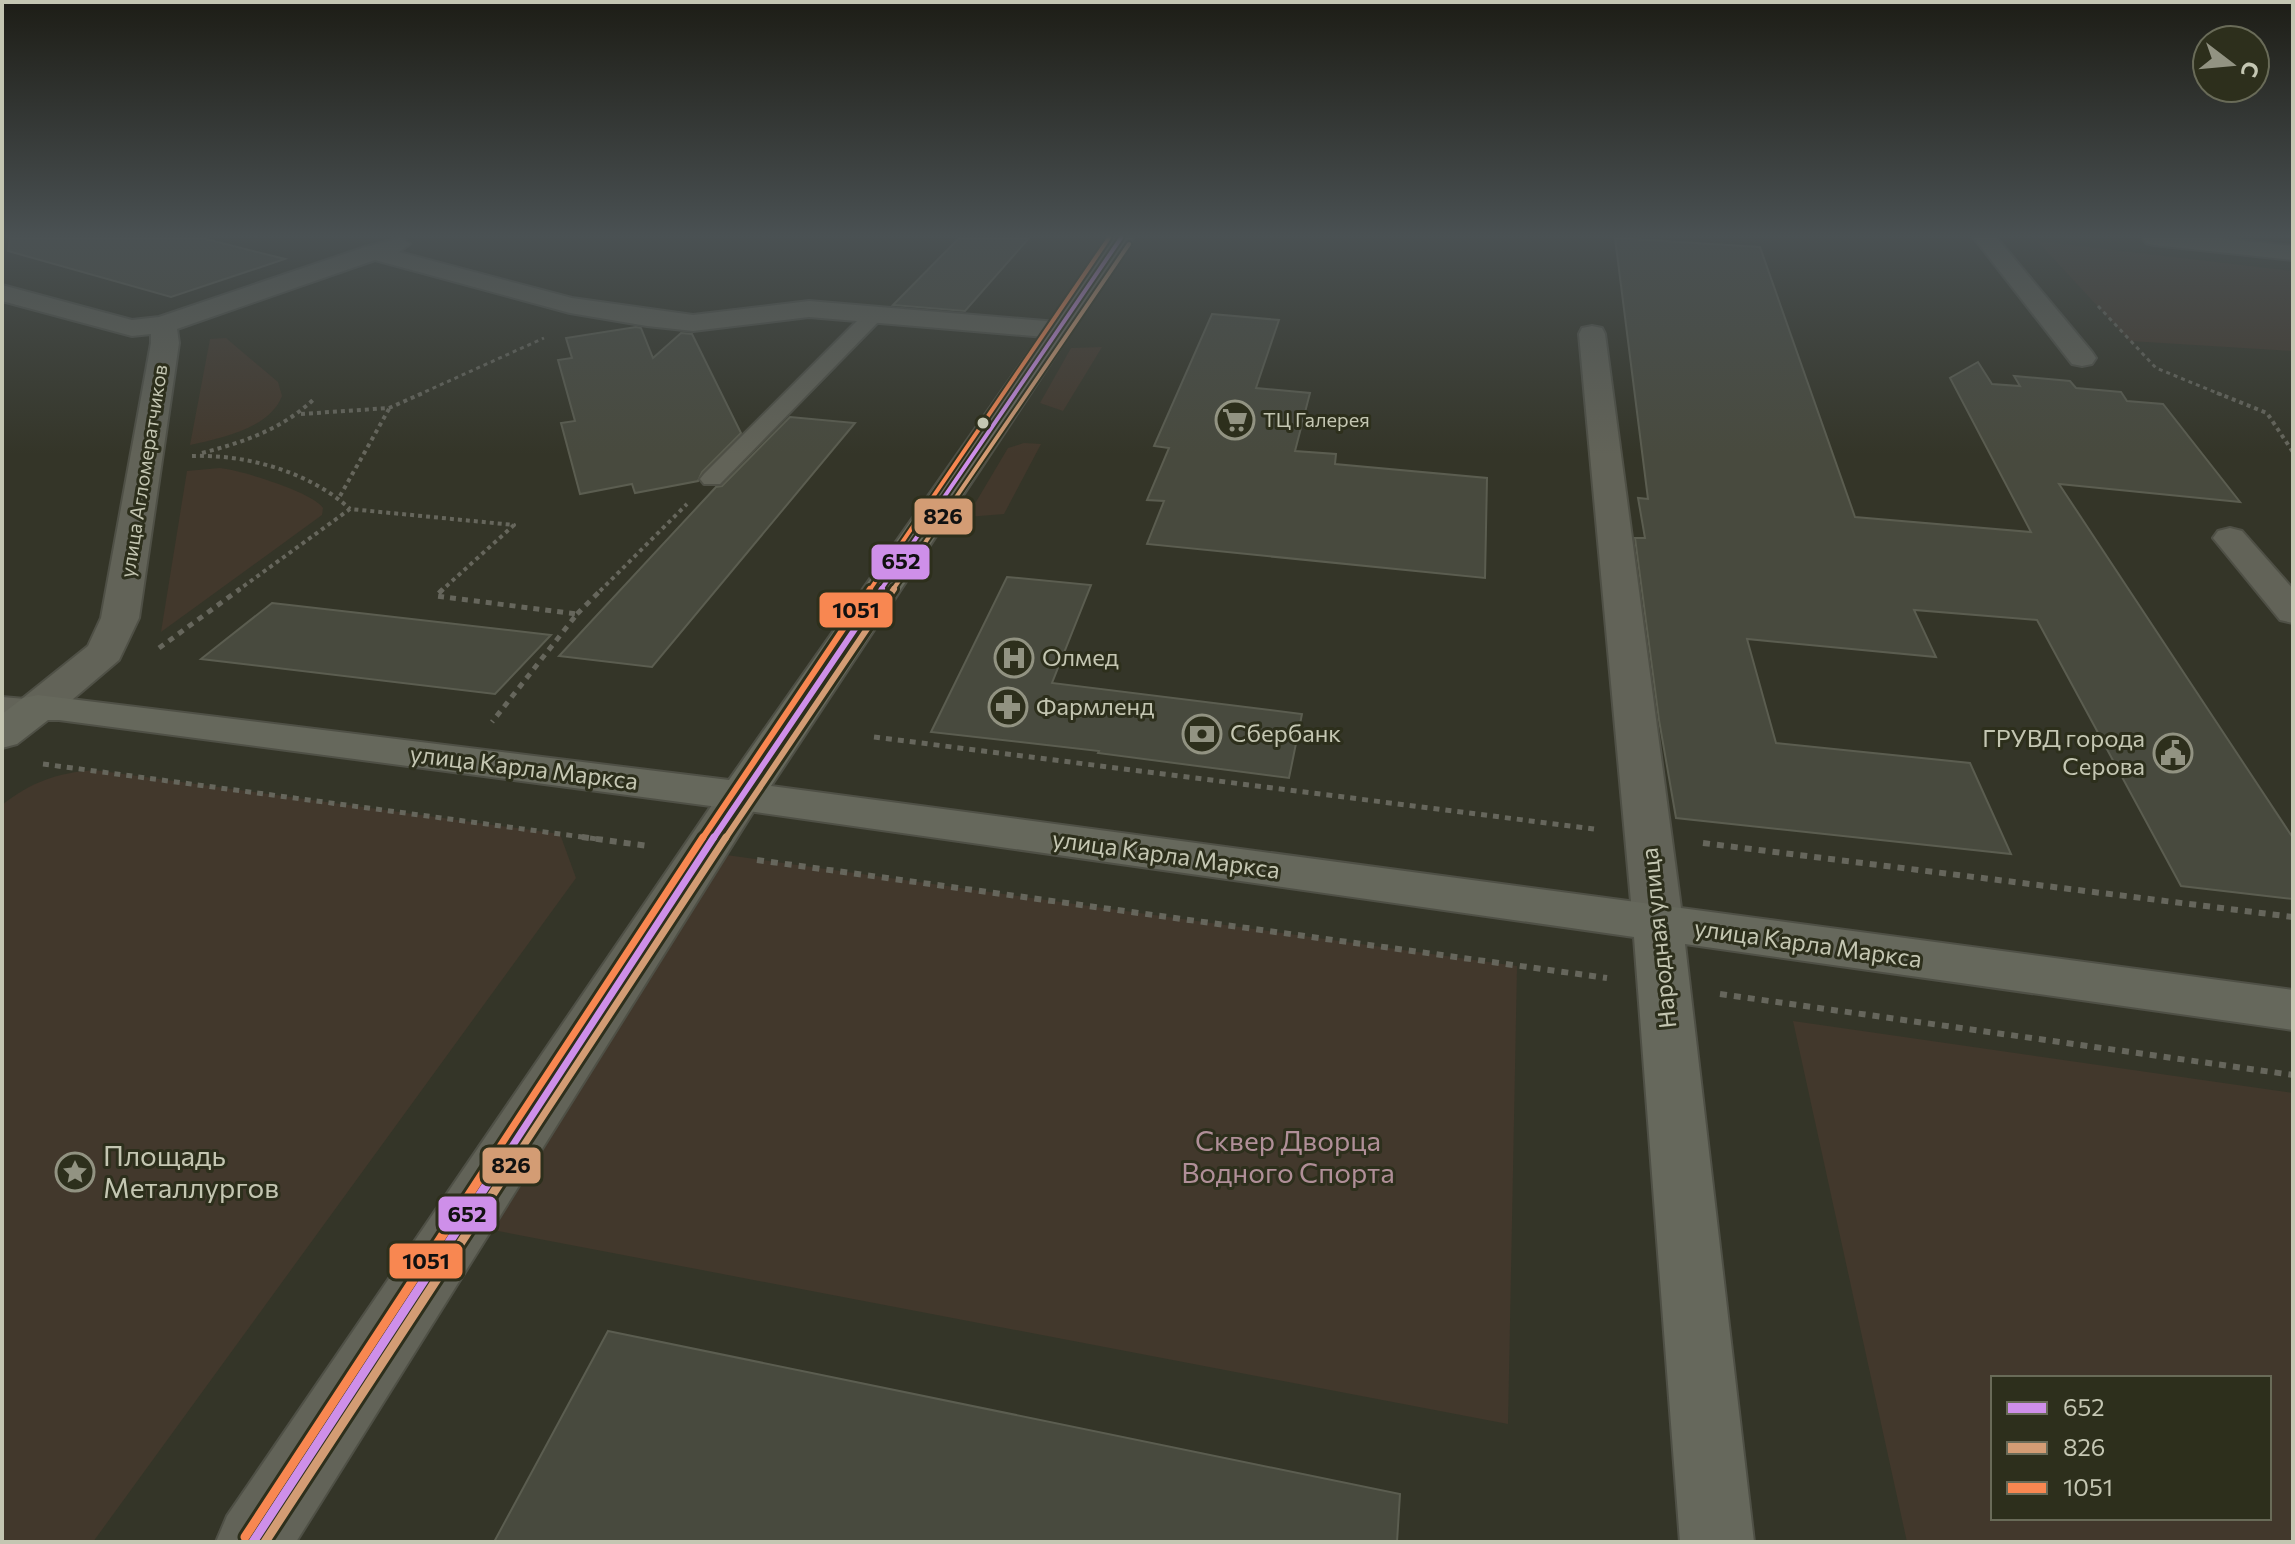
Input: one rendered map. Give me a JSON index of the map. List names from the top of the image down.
{
  "streets": {
    "main road": ["улица Агломератчиков", "улица Карла Маркса", "Народная улица"]
  },
  "crossings": [
    ["улица Агломератчиков", "улица Карла Маркса"],
    ["улица Карла Маркса", "Народная улица"]
  ],
  "parks": ["Сквер Дворца Водного Спорта"],
  "places": {
    "supermarket": ["ТЦ Галерея"],
    "hospital": ["Олмед"],
    "pharmacy": ["Фармленд"],
    "bank": ["Сбербанк"],
    "public building": ["ГРУВД города Серова"],
    "place": ["Площадь Металлургов"]
  },
  "lines": ["transit line 652", "transit line 826", "transit line 1051"],
  "legend": ["652", "826", "1051"],
  "north": "right"
}
